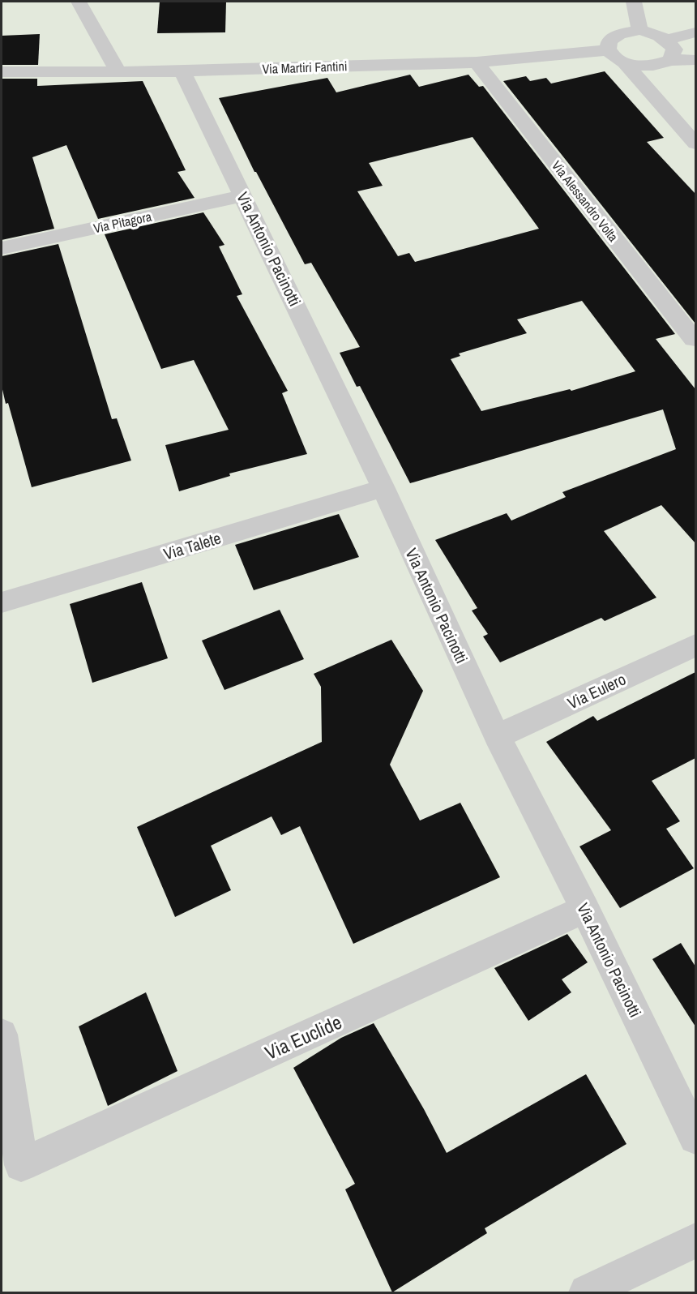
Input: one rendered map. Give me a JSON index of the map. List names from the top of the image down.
{
  "streets": {
    "street": [
      "Via Martiri Fantini",
      "Via Alessandro Volta",
      "Via Pitagora",
      "Via Antonio Pacinotti",
      "Via Talete",
      "Via Eulero",
      "Via Euclide"
    ]
  },
  "crossings": [
    ["Via Martiri Fantini", "Via Alessandro Volta"],
    ["Via Martiri Fantini", "Via Antonio Pacinotti"],
    ["Via Pitagora", "Via Antonio Pacinotti"],
    ["Via Antonio Pacinotti", "Via Talete"],
    ["Via Antonio Pacinotti", "Via Eulero"],
    ["Via Antonio Pacinotti", "Via Euclide"]
  ]
}
